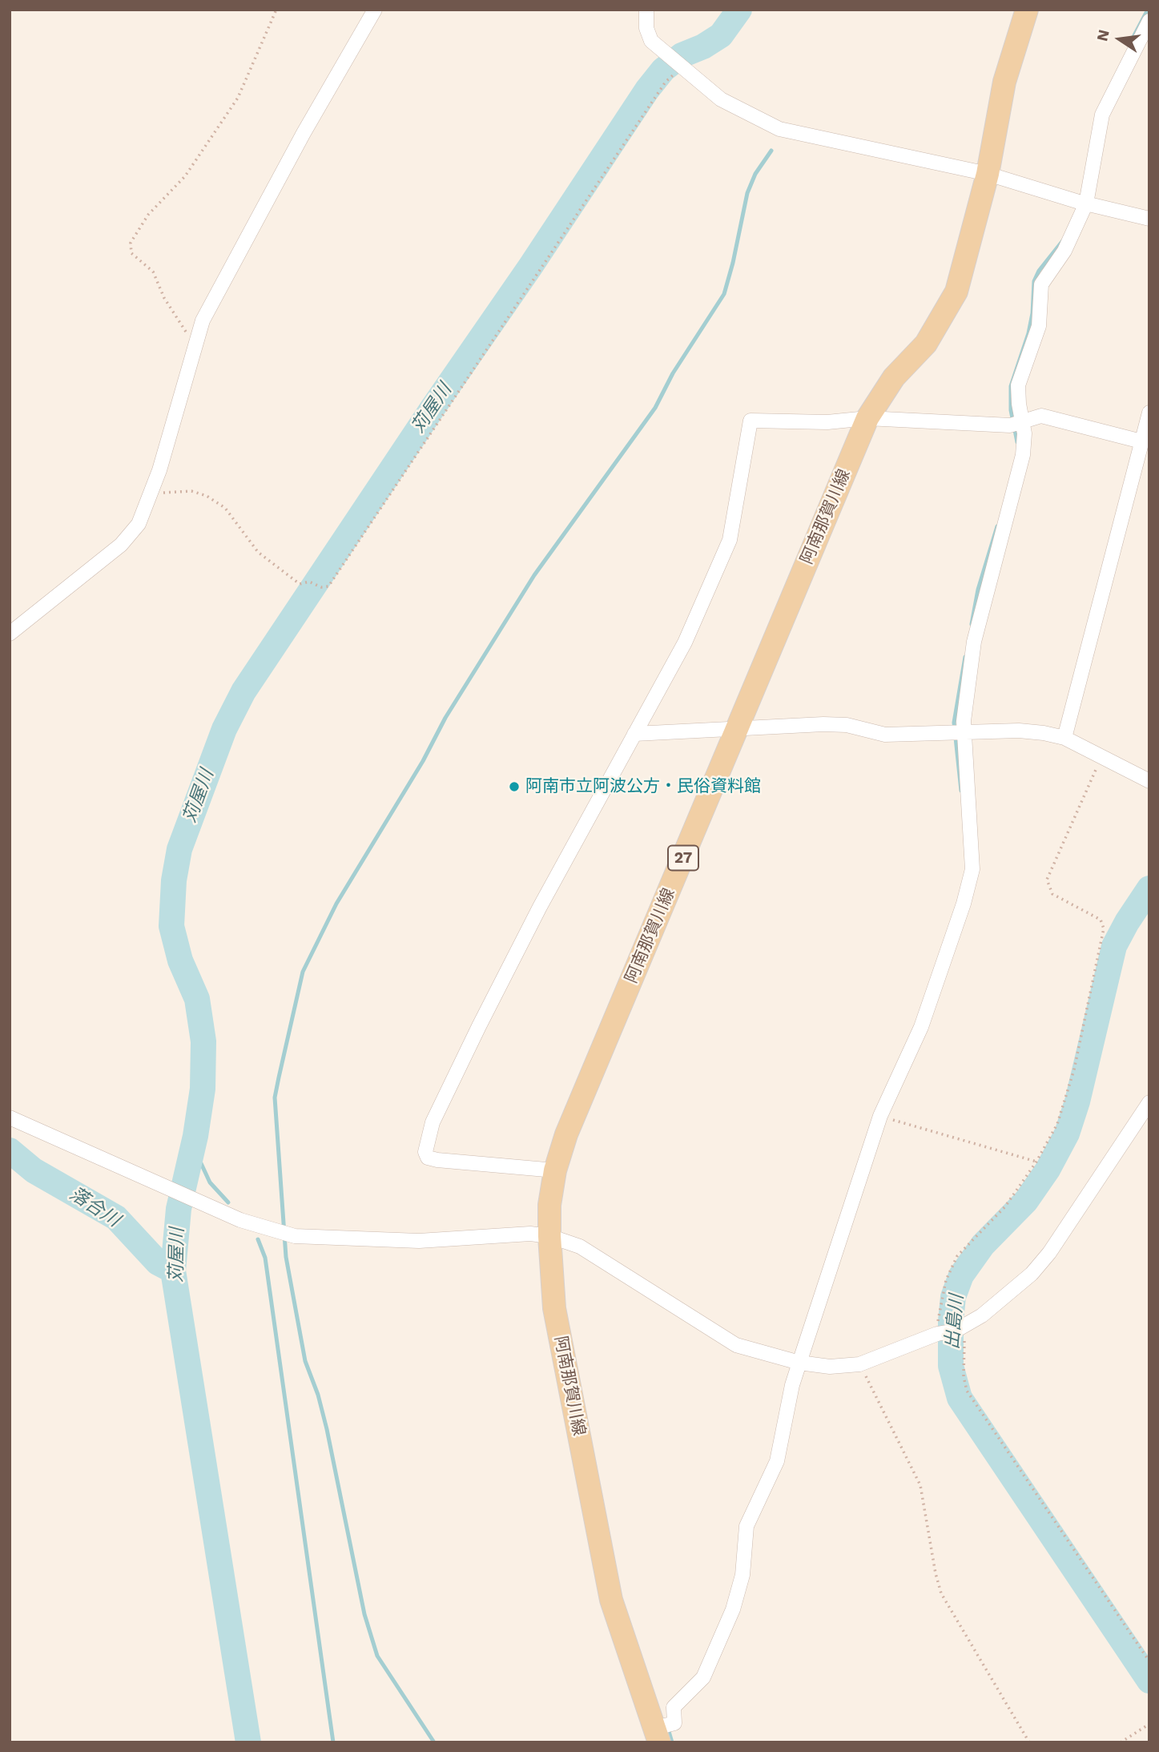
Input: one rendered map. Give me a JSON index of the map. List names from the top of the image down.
{
  "streets": {
    "main road": ["阿南那賀川線", "27"]
  },
  "water": ["苅屋川", "落合川", "出島川"],
  "places": ["阿南市立阿波公方・民俗資料館"],
  "north": "left"
}
